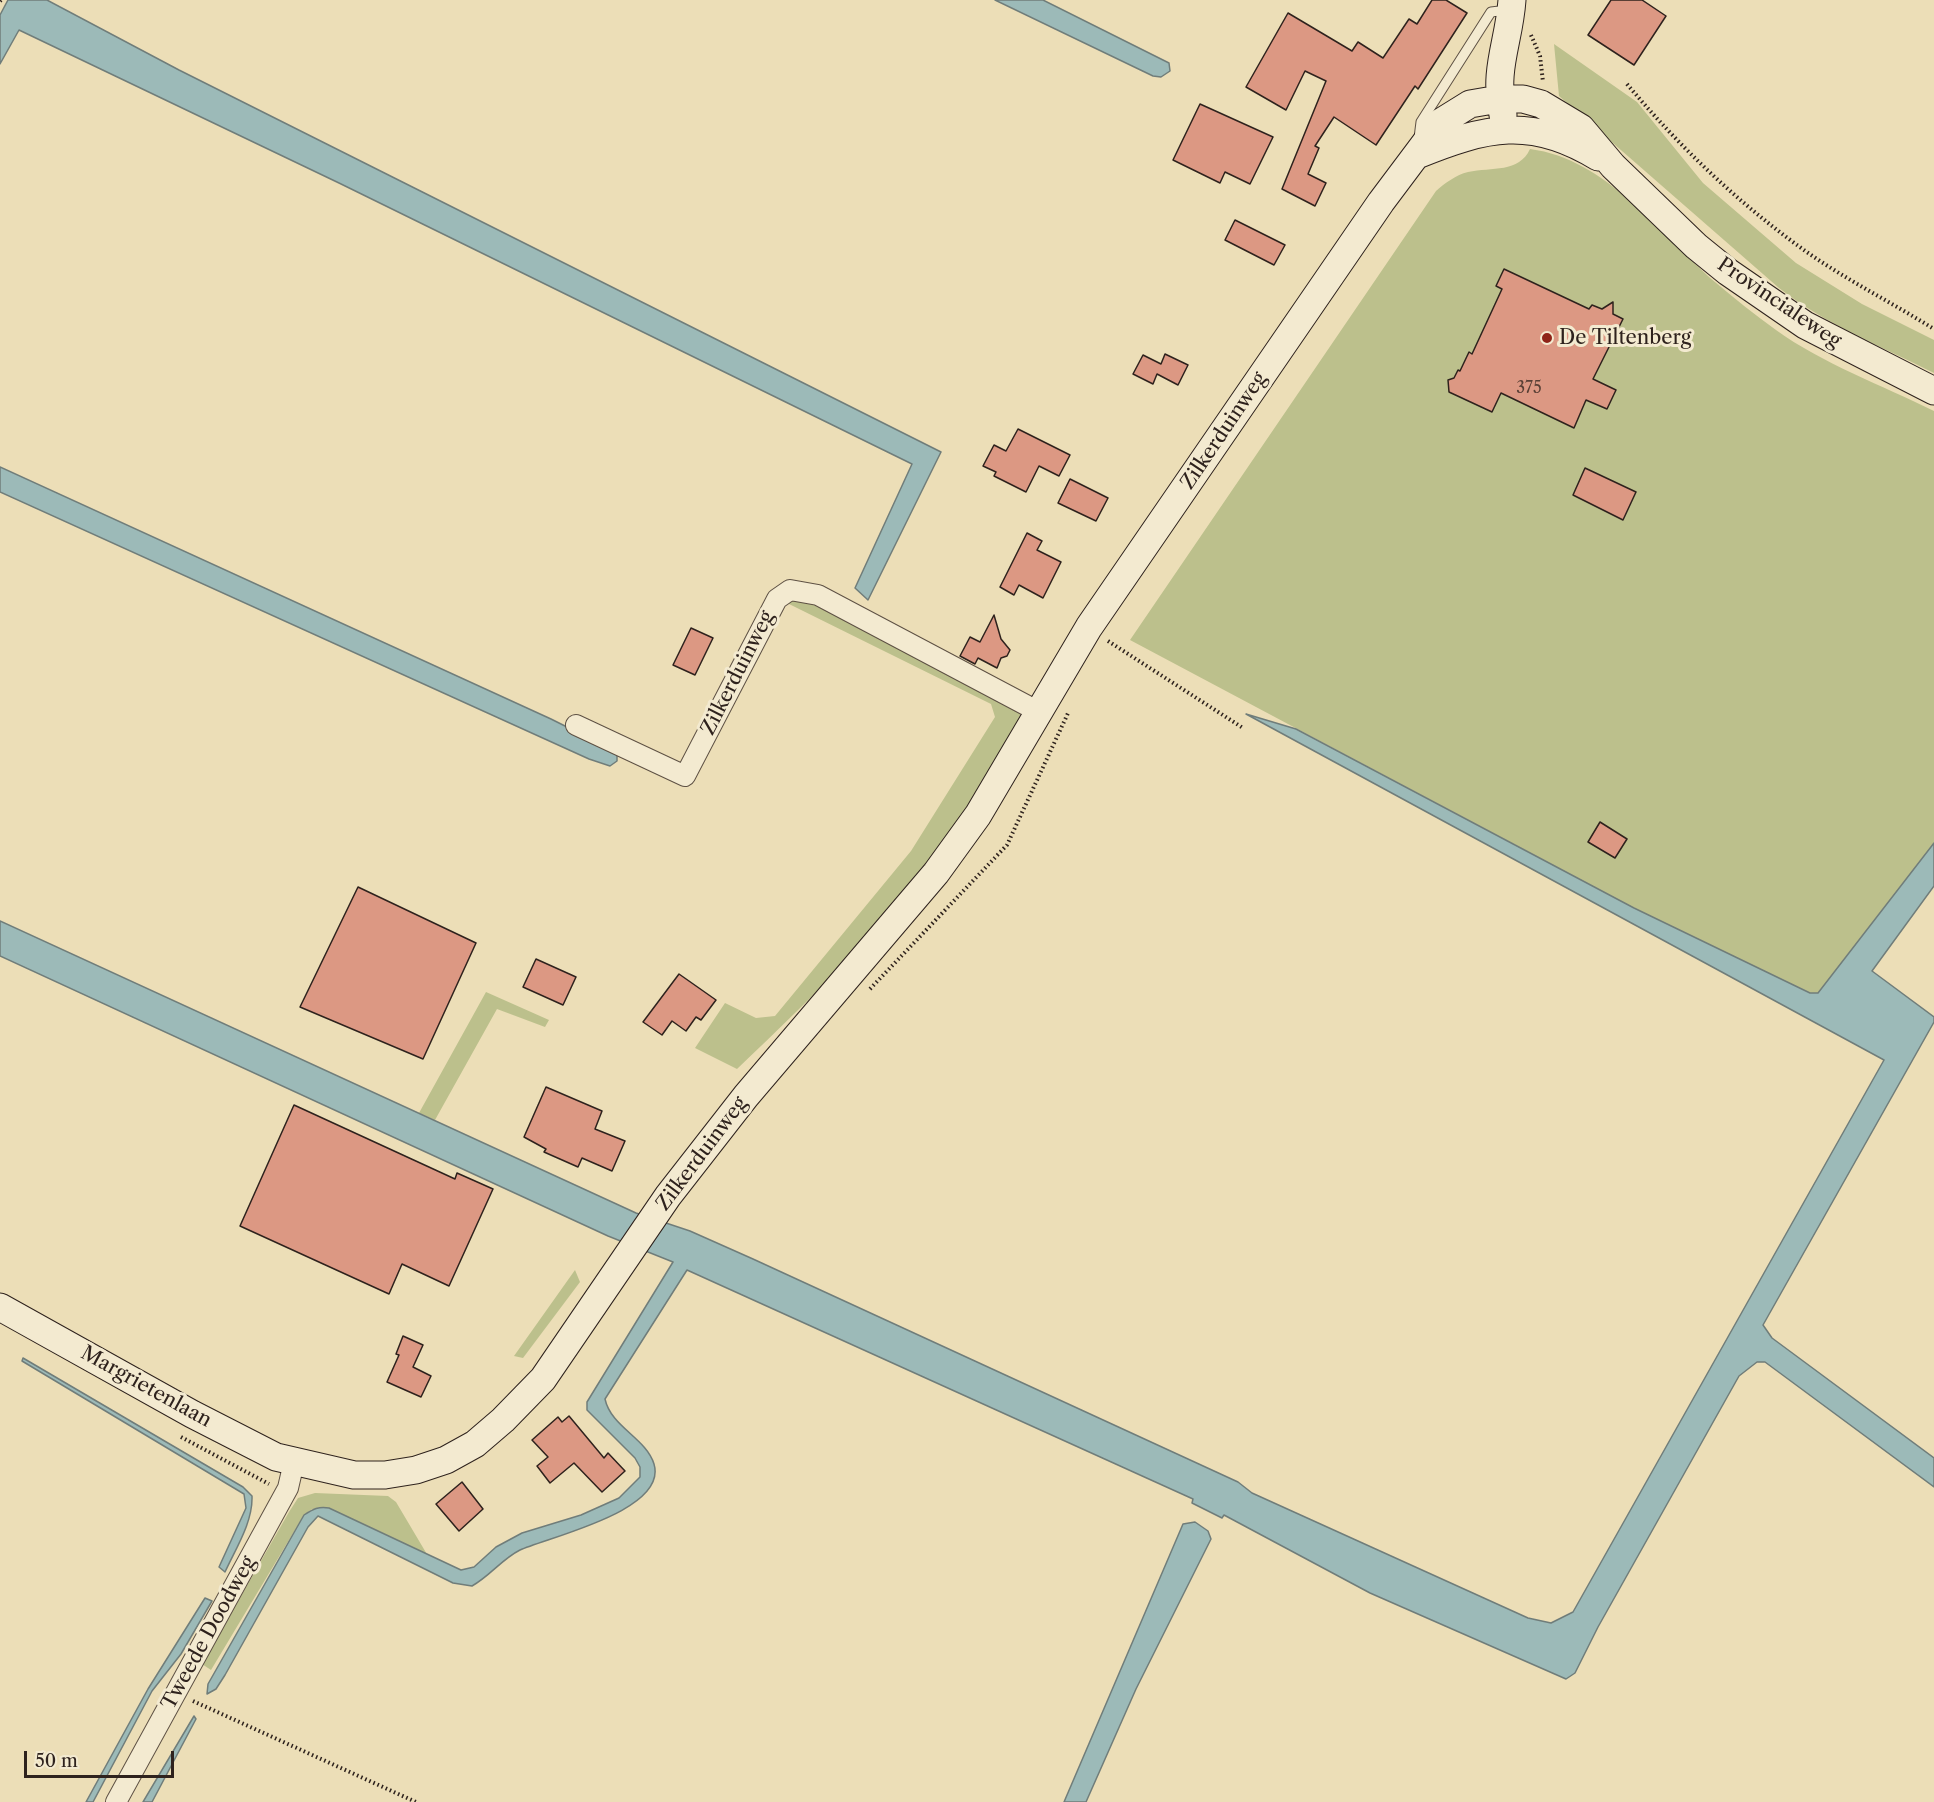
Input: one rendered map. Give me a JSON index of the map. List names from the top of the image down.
{
  "streets": {
    "main road": ["Provincialeweg", "Zilkerduinweg", "Margrietenlaan"],
    "street": ["Tweede Doodweg"]
  },
  "crossings": [
    ["Provincialeweg", "Zilkerduinweg"],
    ["Zilkerduinweg", "Margrietenlaan"],
    ["Zilkerduinweg", "Tweede Doodweg"],
    ["Margrietenlaan", "Tweede Doodweg"]
  ],
  "places": ["De Tiltenberg"],
  "house_numbers": ["375"],
  "scale_bar": "50 m"
}
